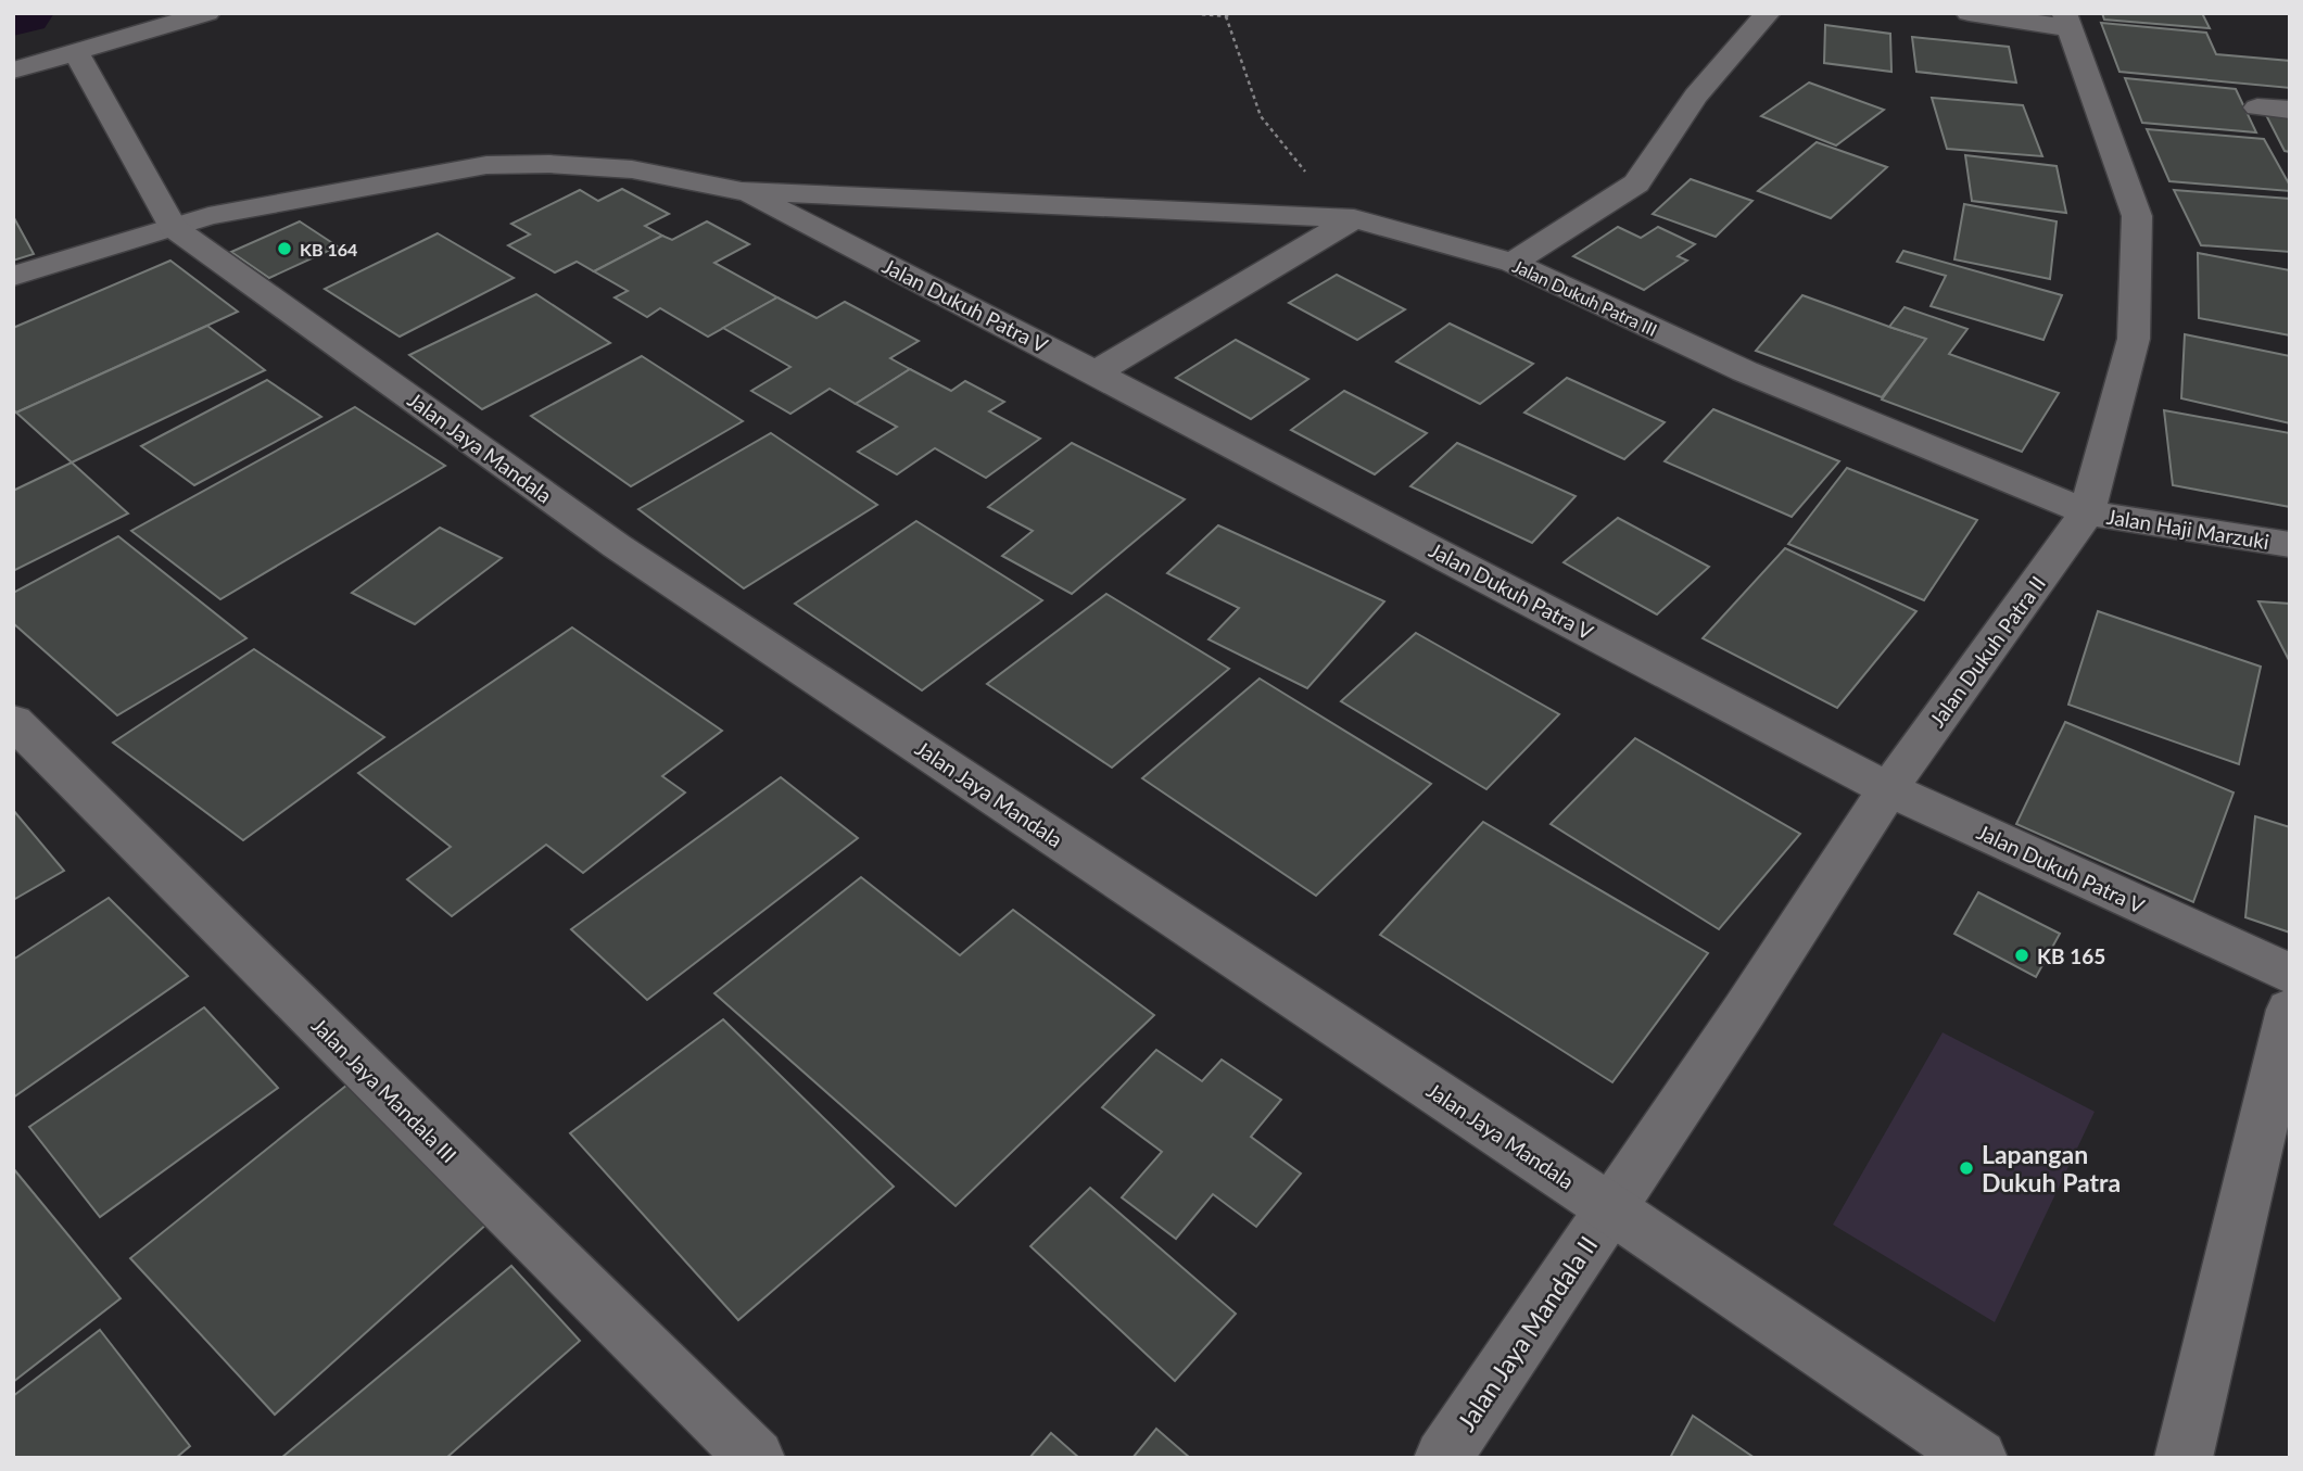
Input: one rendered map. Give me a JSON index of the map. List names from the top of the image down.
{
  "streets": {
    "street": [
      "Jalan Dukuh Patra III",
      "Jalan Dukuh Patra V",
      "Jalan Jaya Mandala",
      "Jalan Haji Marzuki",
      "Jalan Dukuh Patra II",
      "Jalan Jaya Mandala III",
      "Jalan Jaya Mandala II"
    ]
  },
  "crossings": [
    ["Jalan Dukuh Patra III", "Jalan Dukuh Patra V"],
    ["Jalan Dukuh Patra III", "Jalan Haji Marzuki"],
    ["Jalan Dukuh Patra III", "Jalan Dukuh Patra II"],
    ["Jalan Dukuh Patra V", "Jalan Dukuh Patra II"],
    ["Jalan Jaya Mandala", "Jalan Dukuh Patra II"],
    ["Jalan Jaya Mandala", "Jalan Jaya Mandala II"],
    ["Jalan Haji Marzuki", "Jalan Dukuh Patra II"],
    ["Jalan Dukuh Patra II", "Jalan Jaya Mandala II"]
  ],
  "places": ["KB 164", "KB 165", "Lapangan Dukuh Patra"]
}
